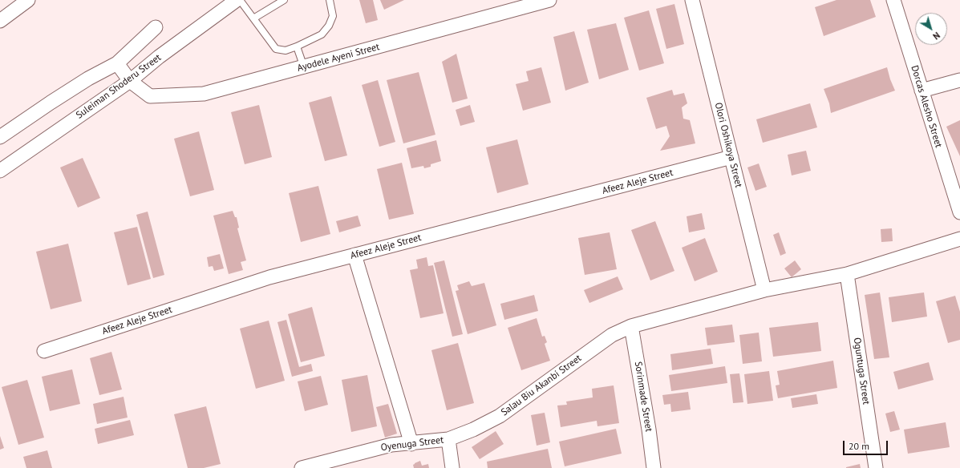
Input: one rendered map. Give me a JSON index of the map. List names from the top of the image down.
{
  "streets": {
    "street": [
      "Ayodele Ayeni Street",
      "Suleiman Shoderu Street",
      "Dorcas Alesho Street",
      "Olori Oshikoya Street",
      "Afeez Aleje Street",
      "Oguntuga Street",
      "Salau Biu Akanbi Street",
      "Sorinmade Street",
      "Oyenuga Street"
    ]
  },
  "crossings": [
    ["Ayodele Ayeni Street", "Suleiman Shoderu Street"],
    ["Olori Oshikoya Street", "Afeez Aleje Street"],
    ["Olori Oshikoya Street", "Salau Biu Akanbi Street"],
    ["Oguntuga Street", "Salau Biu Akanbi Street"],
    ["Salau Biu Akanbi Street", "Sorinmade Street"],
    ["Salau Biu Akanbi Street", "Oyenuga Street"]
  ],
  "scale_bar": "20 m",
  "north": "bottom right"
}
